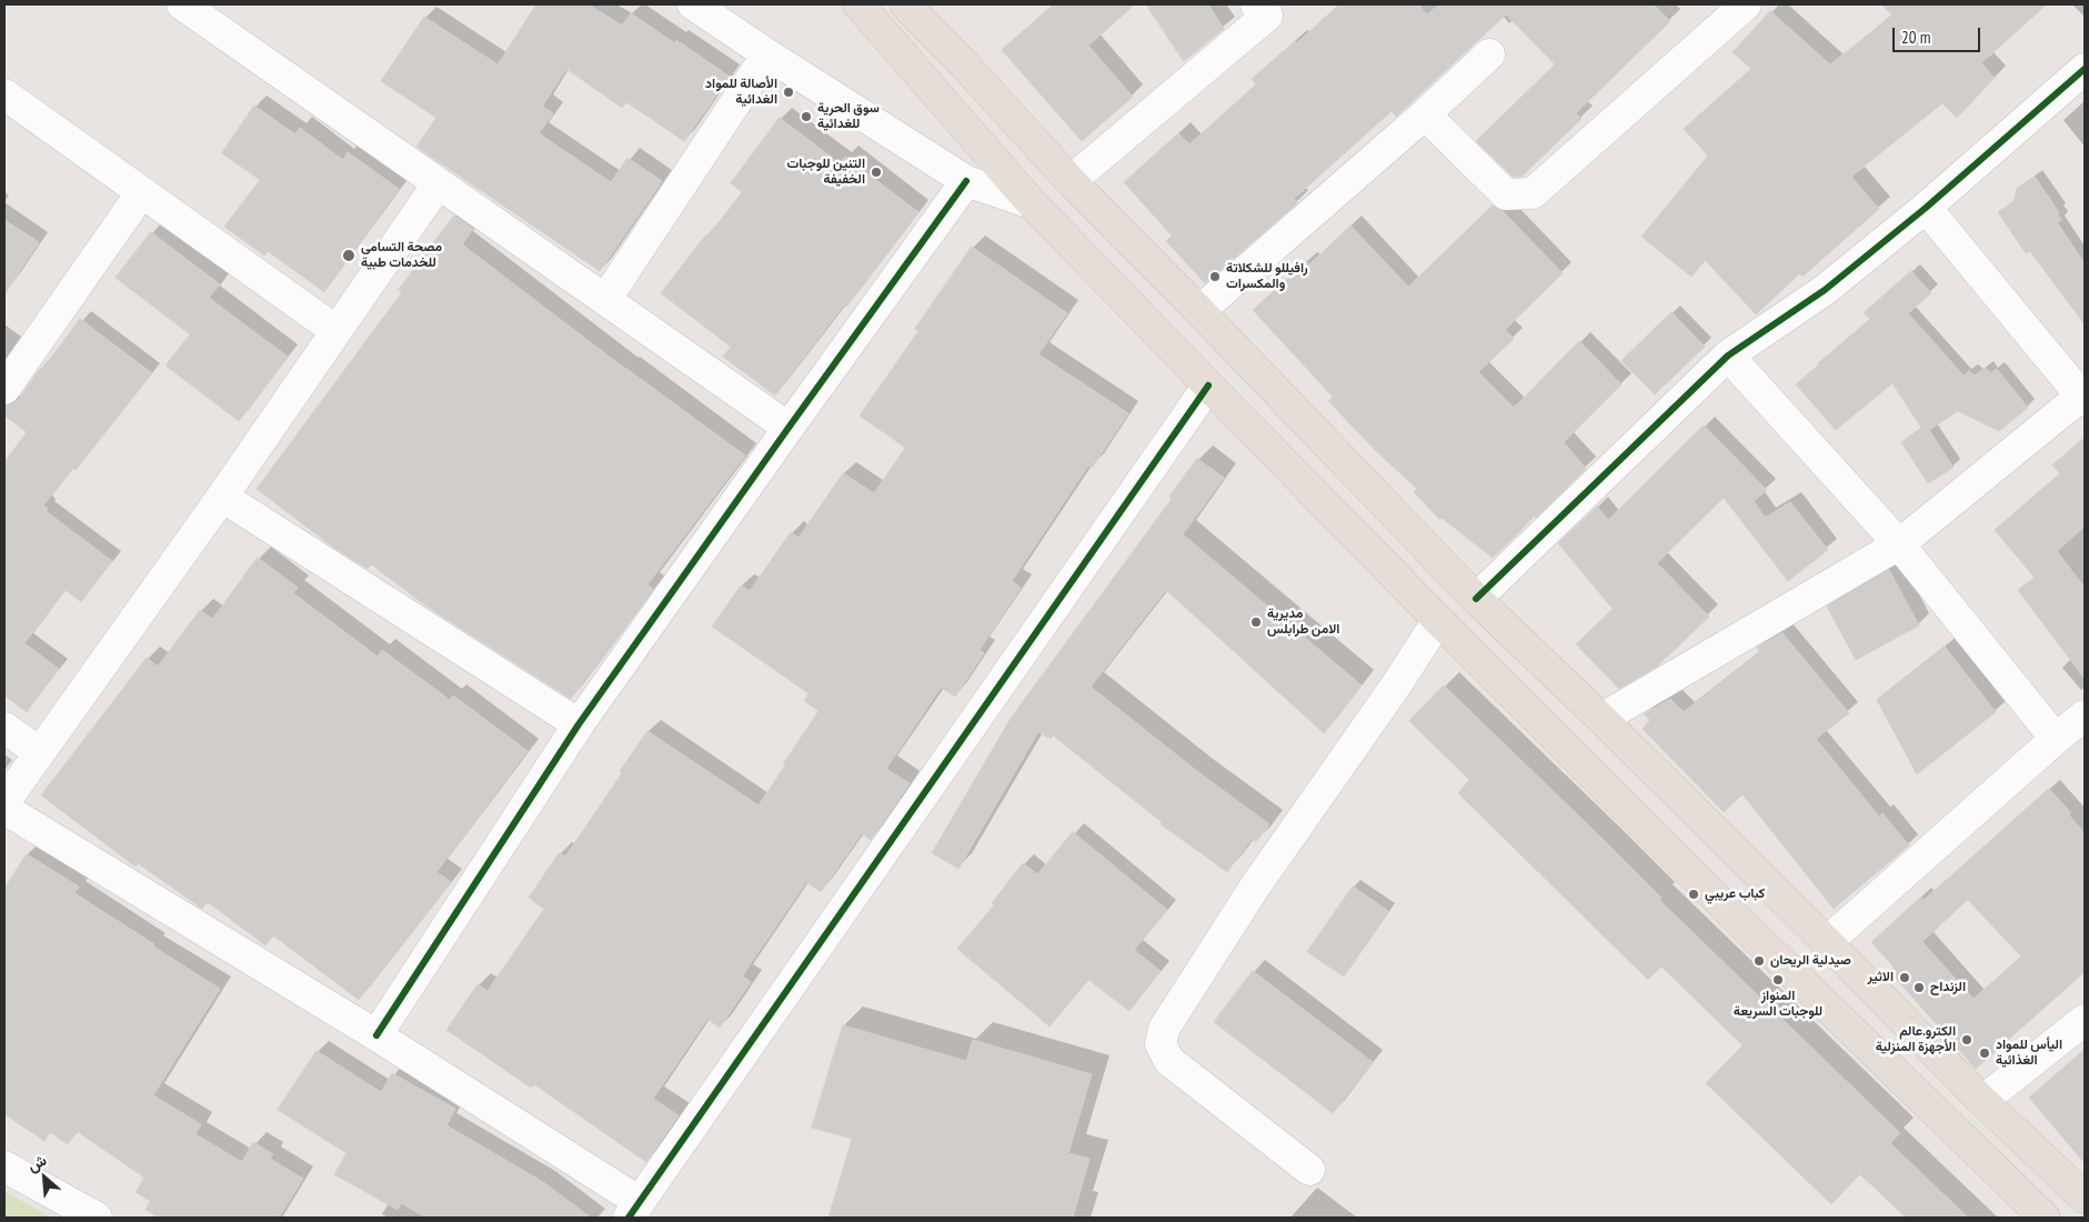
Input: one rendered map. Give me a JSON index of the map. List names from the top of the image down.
{
  "places": [
    "الأصالة للمواد الغدائية",
    "سوق الحرية للغدائية",
    "التنين للوجبات الخفيفة",
    "مصحة التسامي للخدمات طبية",
    "رافيللو للشكلاتة والمكسرات",
    "مديرية الامن طرابلس",
    "كباب عريبي",
    "صيدلية الريحان",
    "الاثير",
    "المنواز للوجبات السريعة",
    "الزنداح",
    "الكترو.عالم الأجهزة المنزلية",
    "اليأس للمواد الغذائية"
  ],
  "scale_bar": "20 m",
  "north": "top left"
}
